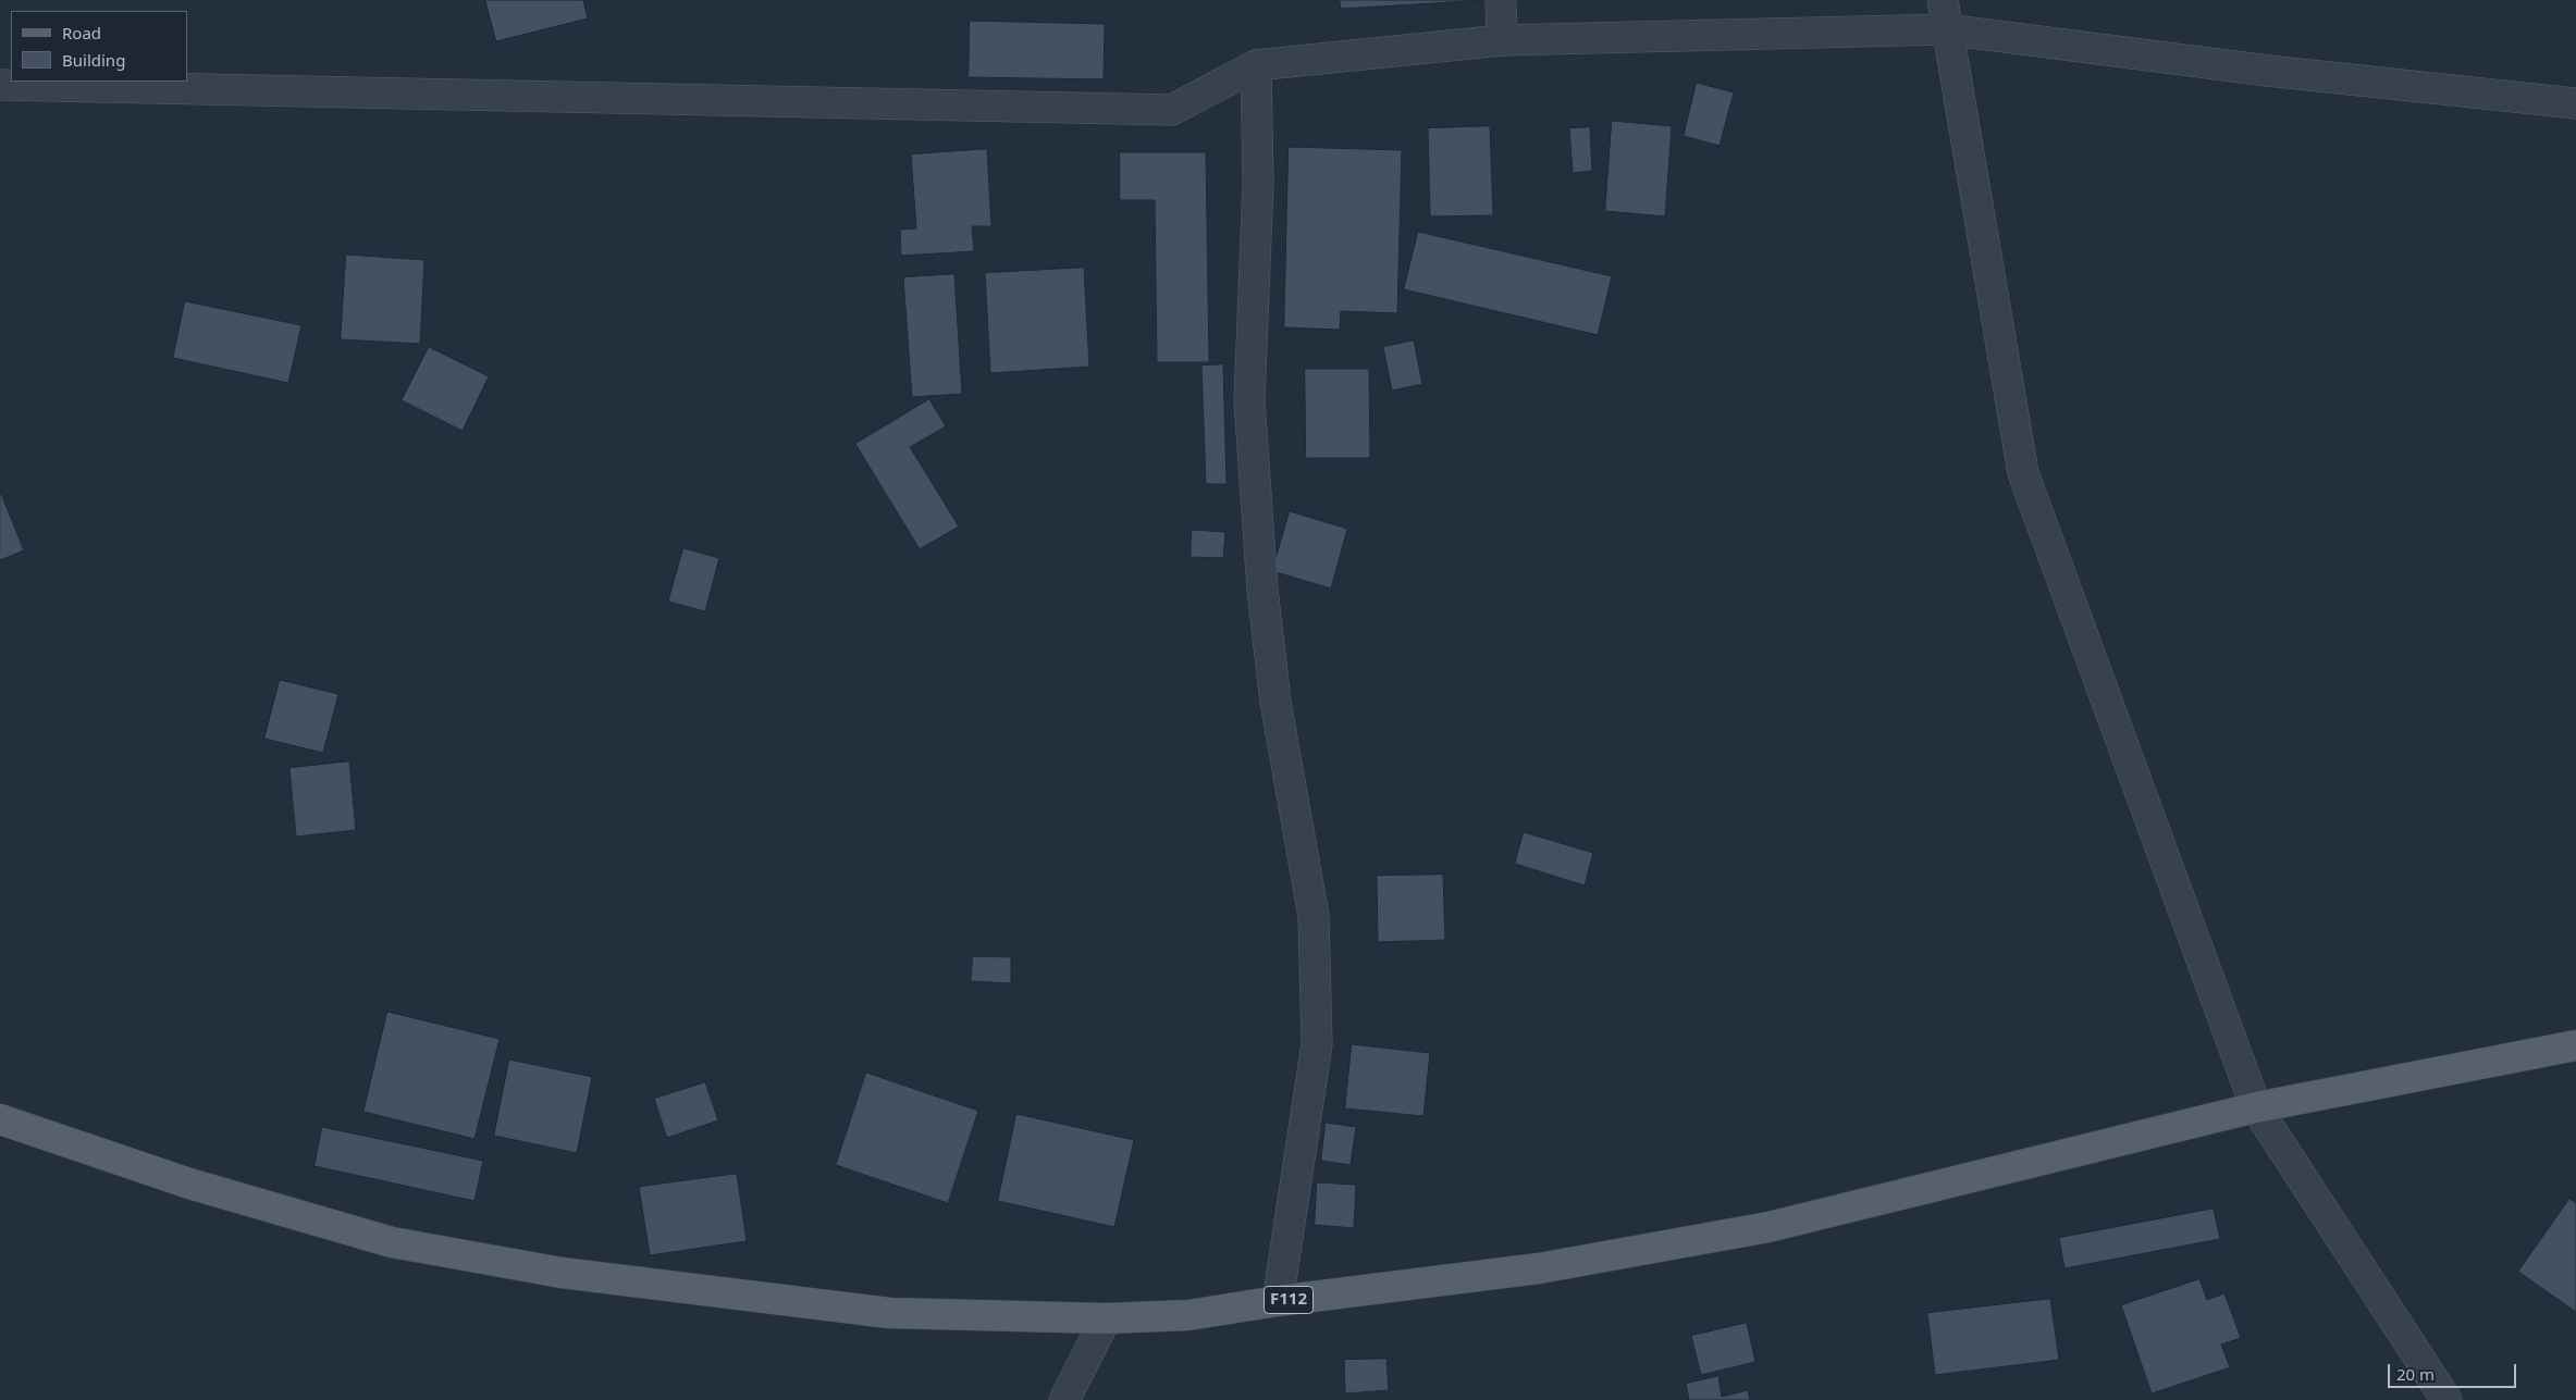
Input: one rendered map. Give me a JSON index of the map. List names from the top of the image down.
{
  "streets": {
    "main road": ["F112"]
  },
  "legend": ["Road", "Building"],
  "scale_bar": "20 m"
}
